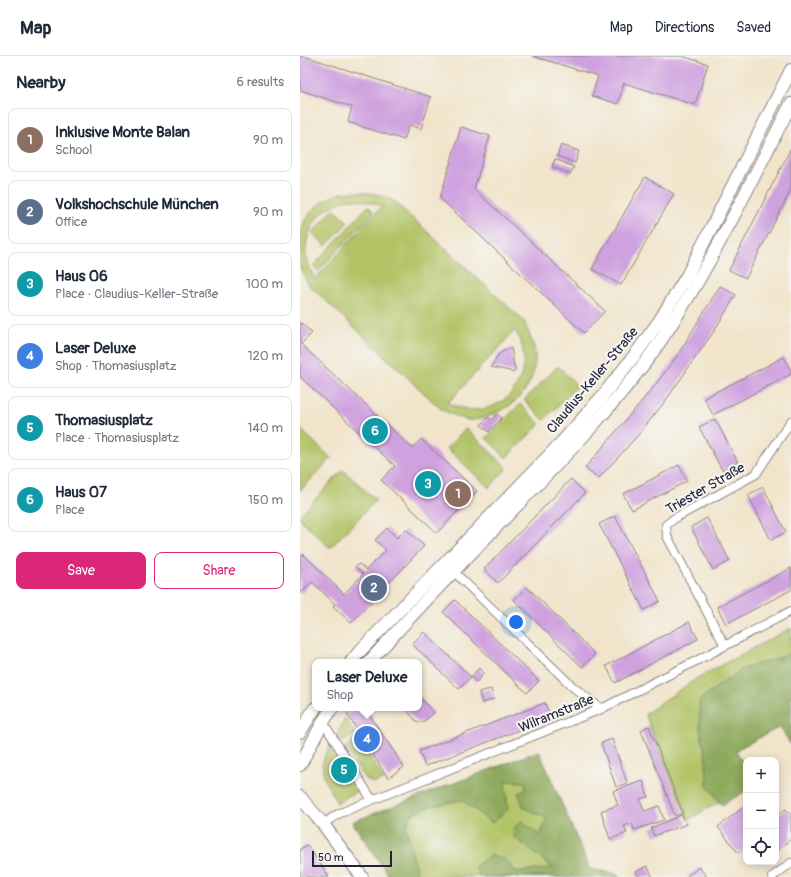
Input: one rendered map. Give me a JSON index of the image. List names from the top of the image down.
{
  "streets": {
    "main road": ["Claudius-Keller-Straße"],
    "street": ["Triester Straße", "Wilramstraße"]
  },
  "crossings": [
    ["Triester Straße", "Wilramstraße"]
  ],
  "scale_bar": "50 m",
  "page": {
    "header": "Map",
    "nav": ["Map", "Directions", "Saved"],
    "heading": ["Nearby", "6 results"],
    "list": [
      {
        "mark": "1",
        "name": "Inklusive Monte Balan",
        "note": "School",
        "value": "90 m"
      },
      {
        "mark": "2",
        "name": "Volkshochschule München",
        "note": "Office",
        "value": "90 m"
      },
      {
        "mark": "3",
        "name": "Haus 06",
        "note": "Place · Claudius-Keller-Straße",
        "value": "100 m"
      },
      {
        "mark": "4",
        "name": "Laser Deluxe",
        "note": "Shop · Thomasiusplatz",
        "value": "120 m"
      },
      {
        "mark": "5",
        "name": "Thomasiusplatz",
        "note": "Place · Thomasiusplatz",
        "value": "140 m"
      },
      {
        "mark": "6",
        "name": "Haus 07",
        "note": "Place",
        "value": "150 m"
      }
    ],
    "pins": [
      "6",
      "3",
      "1",
      "2",
      "4",
      "5"
    ],
    "buttons": ["Save", "Share"],
    "popup": ["Laser Deluxe", "Shop"],
    "map_buttons": ["+", "−"],
    "scale": "50 m"
  }
}
